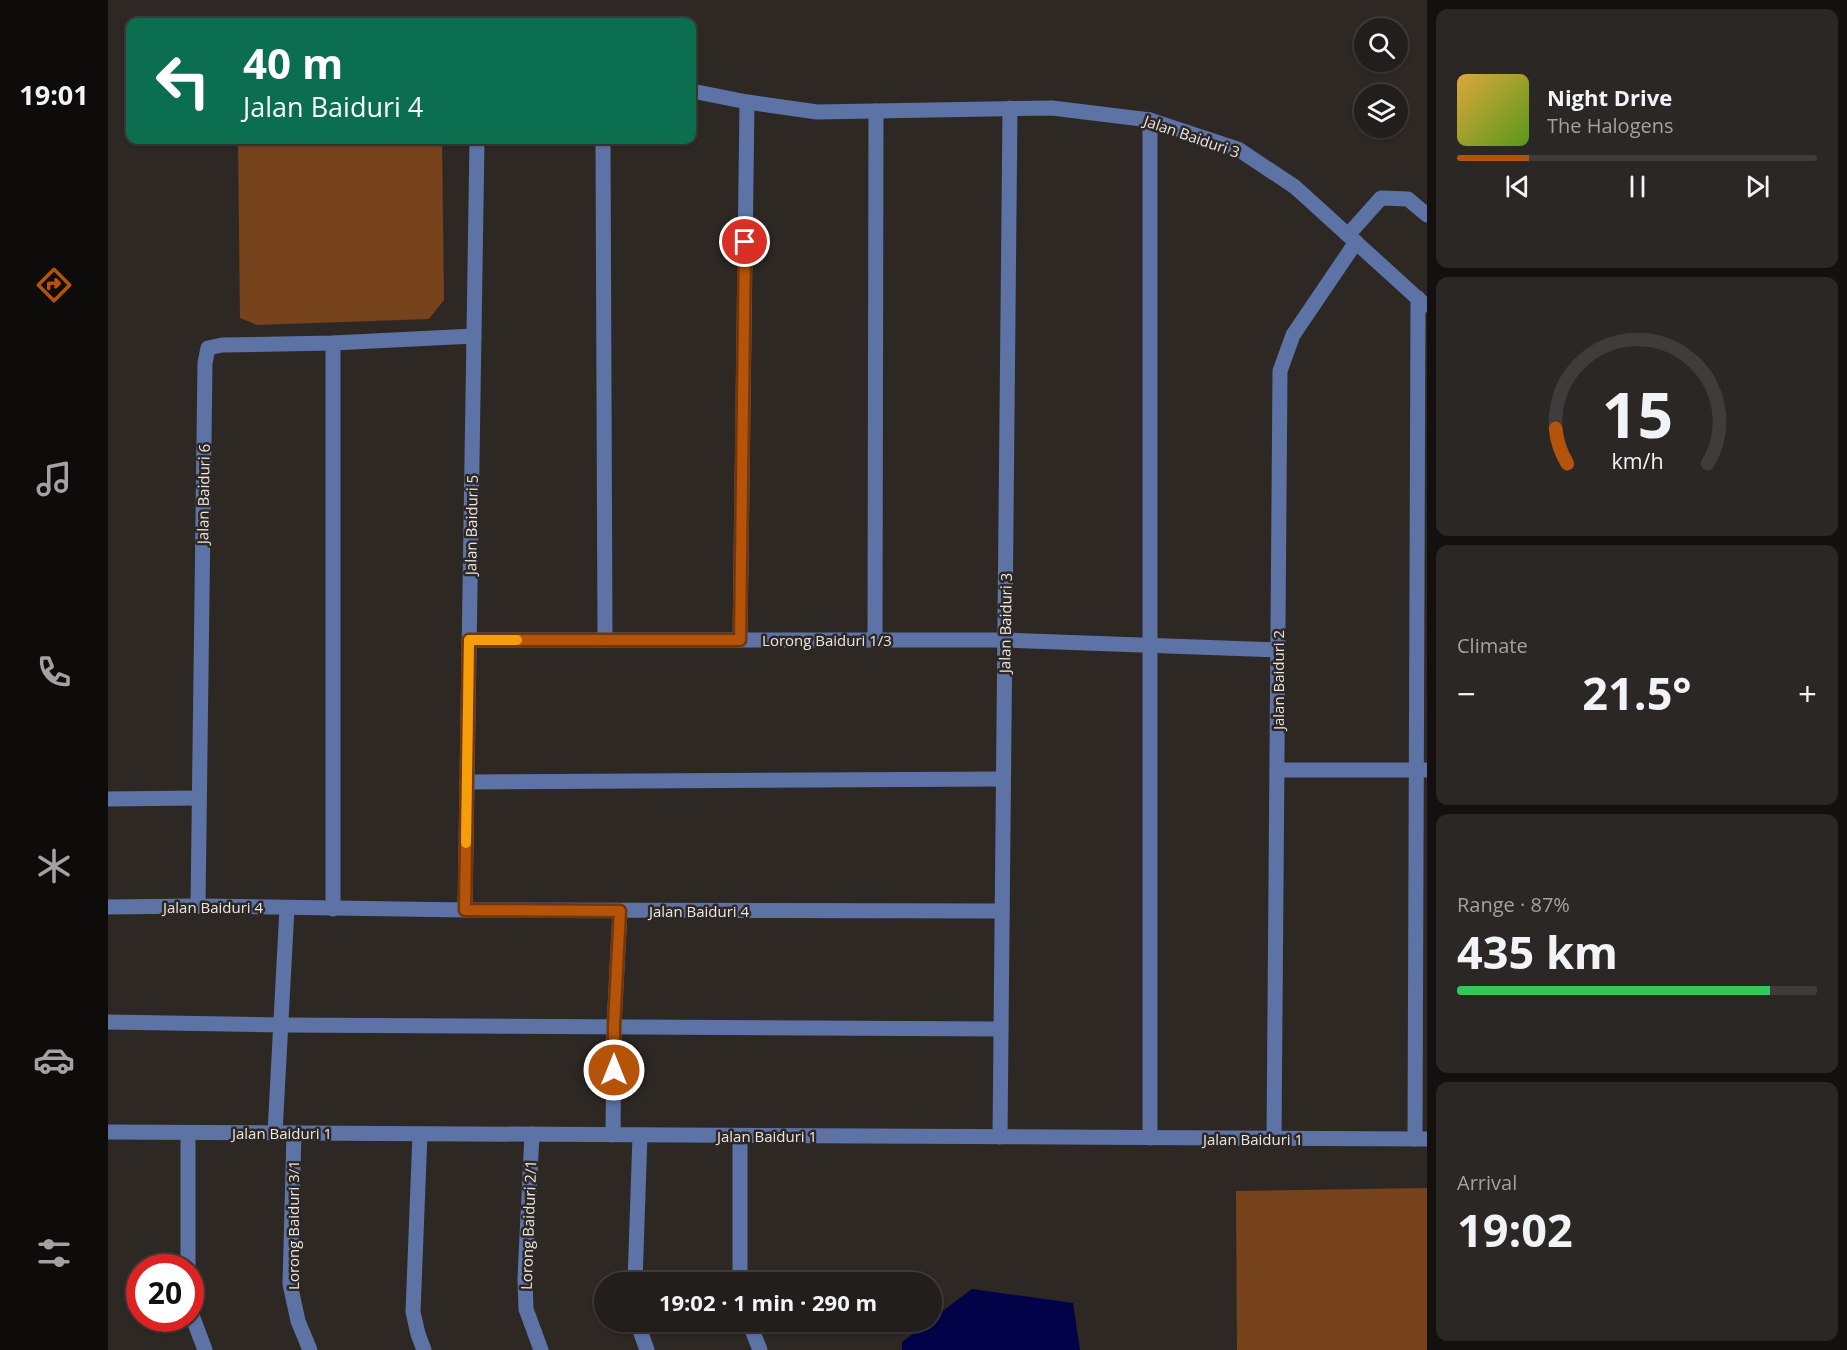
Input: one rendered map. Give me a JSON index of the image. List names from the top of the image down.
{
  "streets": {
    "street": [
      "Jalan Baiduri 3",
      "Jalan Baiduri 6",
      "Jalan Baiduri 5",
      "Lorong Baiduri 1/3",
      "Jalan Baiduri 2",
      "Jalan Baiduri 4",
      "Jalan Baiduri 1",
      "Lorong Baiduri 3/1",
      "Lorong Baiduri 2/1"
    ]
  },
  "crossings": [
    ["Jalan Baiduri 3", "Lorong Baiduri 1/3"],
    ["Jalan Baiduri 3", "Jalan Baiduri 2"],
    ["Jalan Baiduri 3", "Jalan Baiduri 4"],
    ["Jalan Baiduri 3", "Jalan Baiduri 1"],
    ["Jalan Baiduri 6", "Jalan Baiduri 5"],
    ["Jalan Baiduri 6", "Jalan Baiduri 4"],
    ["Jalan Baiduri 5", "Lorong Baiduri 1/3"],
    ["Jalan Baiduri 5", "Jalan Baiduri 4"],
    ["Lorong Baiduri 1/3", "Jalan Baiduri 2"],
    ["Jalan Baiduri 2", "Jalan Baiduri 1"],
    ["Jalan Baiduri 1", "Lorong Baiduri 3/1"],
    ["Jalan Baiduri 1", "Lorong Baiduri 2/1"]
  ],
  "page": {
    "tabs": "19:01",
    "turn": ["40 m", "Jalan Baiduri 4"],
    "song": ["Night Drive", "The Halogens"],
    "tile": [
      "Climate",
      ["Range · 87%", "435 km"],
      ["Arrival", "19:02"]
    ],
    "heat": ["−", "21.5°", "+"],
    "limit": "20",
    "trip": "19:02 · 1 min · 290 m",
    "gauge": ["15", "km/h"]
  }
}
